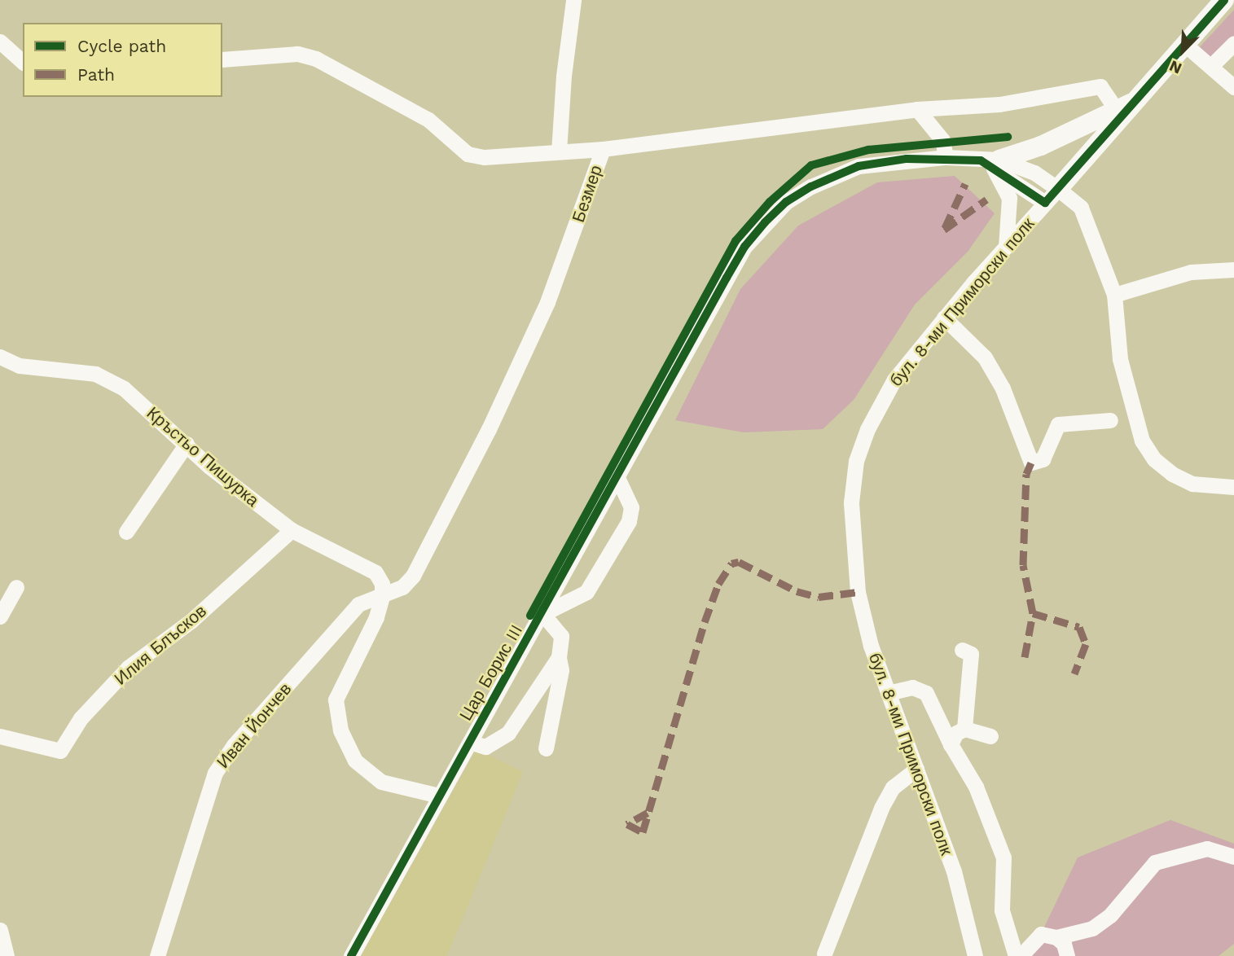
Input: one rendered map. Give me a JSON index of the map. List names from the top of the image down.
{
  "streets": {
    "main road": ["бул. 8-ми Приморски полк"],
    "street": [
      "Безмер",
      "Кръстьо Пишурка",
      "Илия Блъсков",
      "Цар Борис III",
      "Иван Йончев"
    ]
  },
  "crossings": [
    ["Безмер", "Кръстьо Пишурка"],
    ["Безмер", "Иван Йончев"],
    ["бул. 8-ми Приморски полк", "Цар Борис III"],
    ["Кръстьо Пишурка", "Илия Блъсков"],
    ["Кръстьо Пишурка", "Иван Йончев"]
  ],
  "legend": ["Cycle path", "Path"],
  "north": "bottom left"
}
